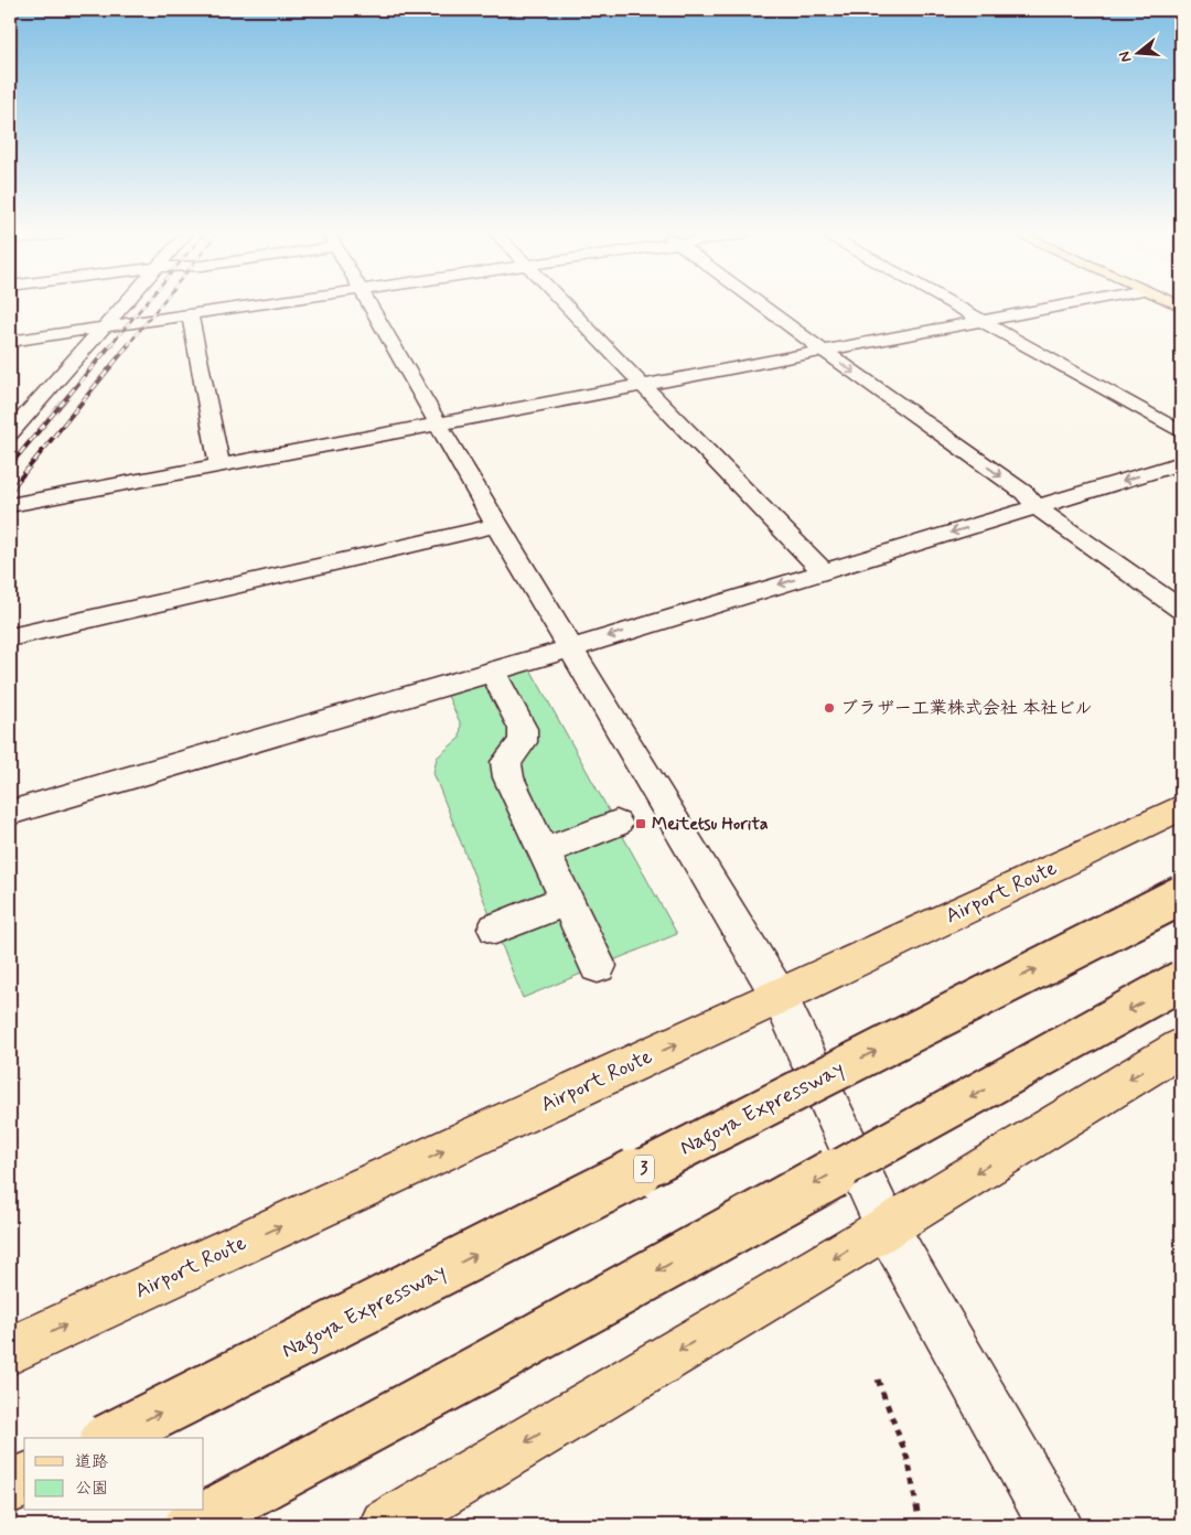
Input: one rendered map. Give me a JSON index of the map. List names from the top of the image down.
{
  "streets": {
    "main road": ["Airport Route", "Nagoya Expressway", "3"]
  },
  "places": {
    "other": ["ブラザー工業株式会社 本社ビル"],
    "transit": ["Meitetsu Horita"]
  },
  "legend": ["道路", "公園"],
  "north": "left"
}
